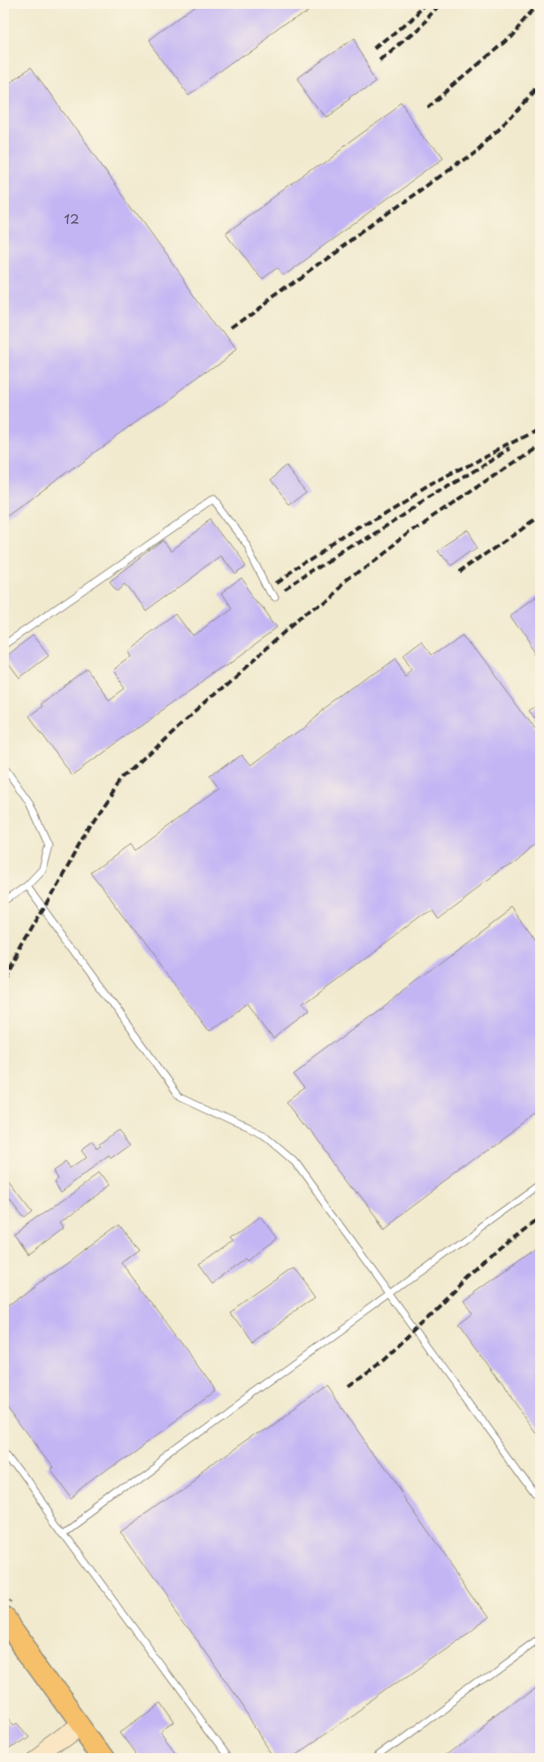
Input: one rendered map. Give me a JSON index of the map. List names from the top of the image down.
{
  "house_numbers": ["12"]
}
